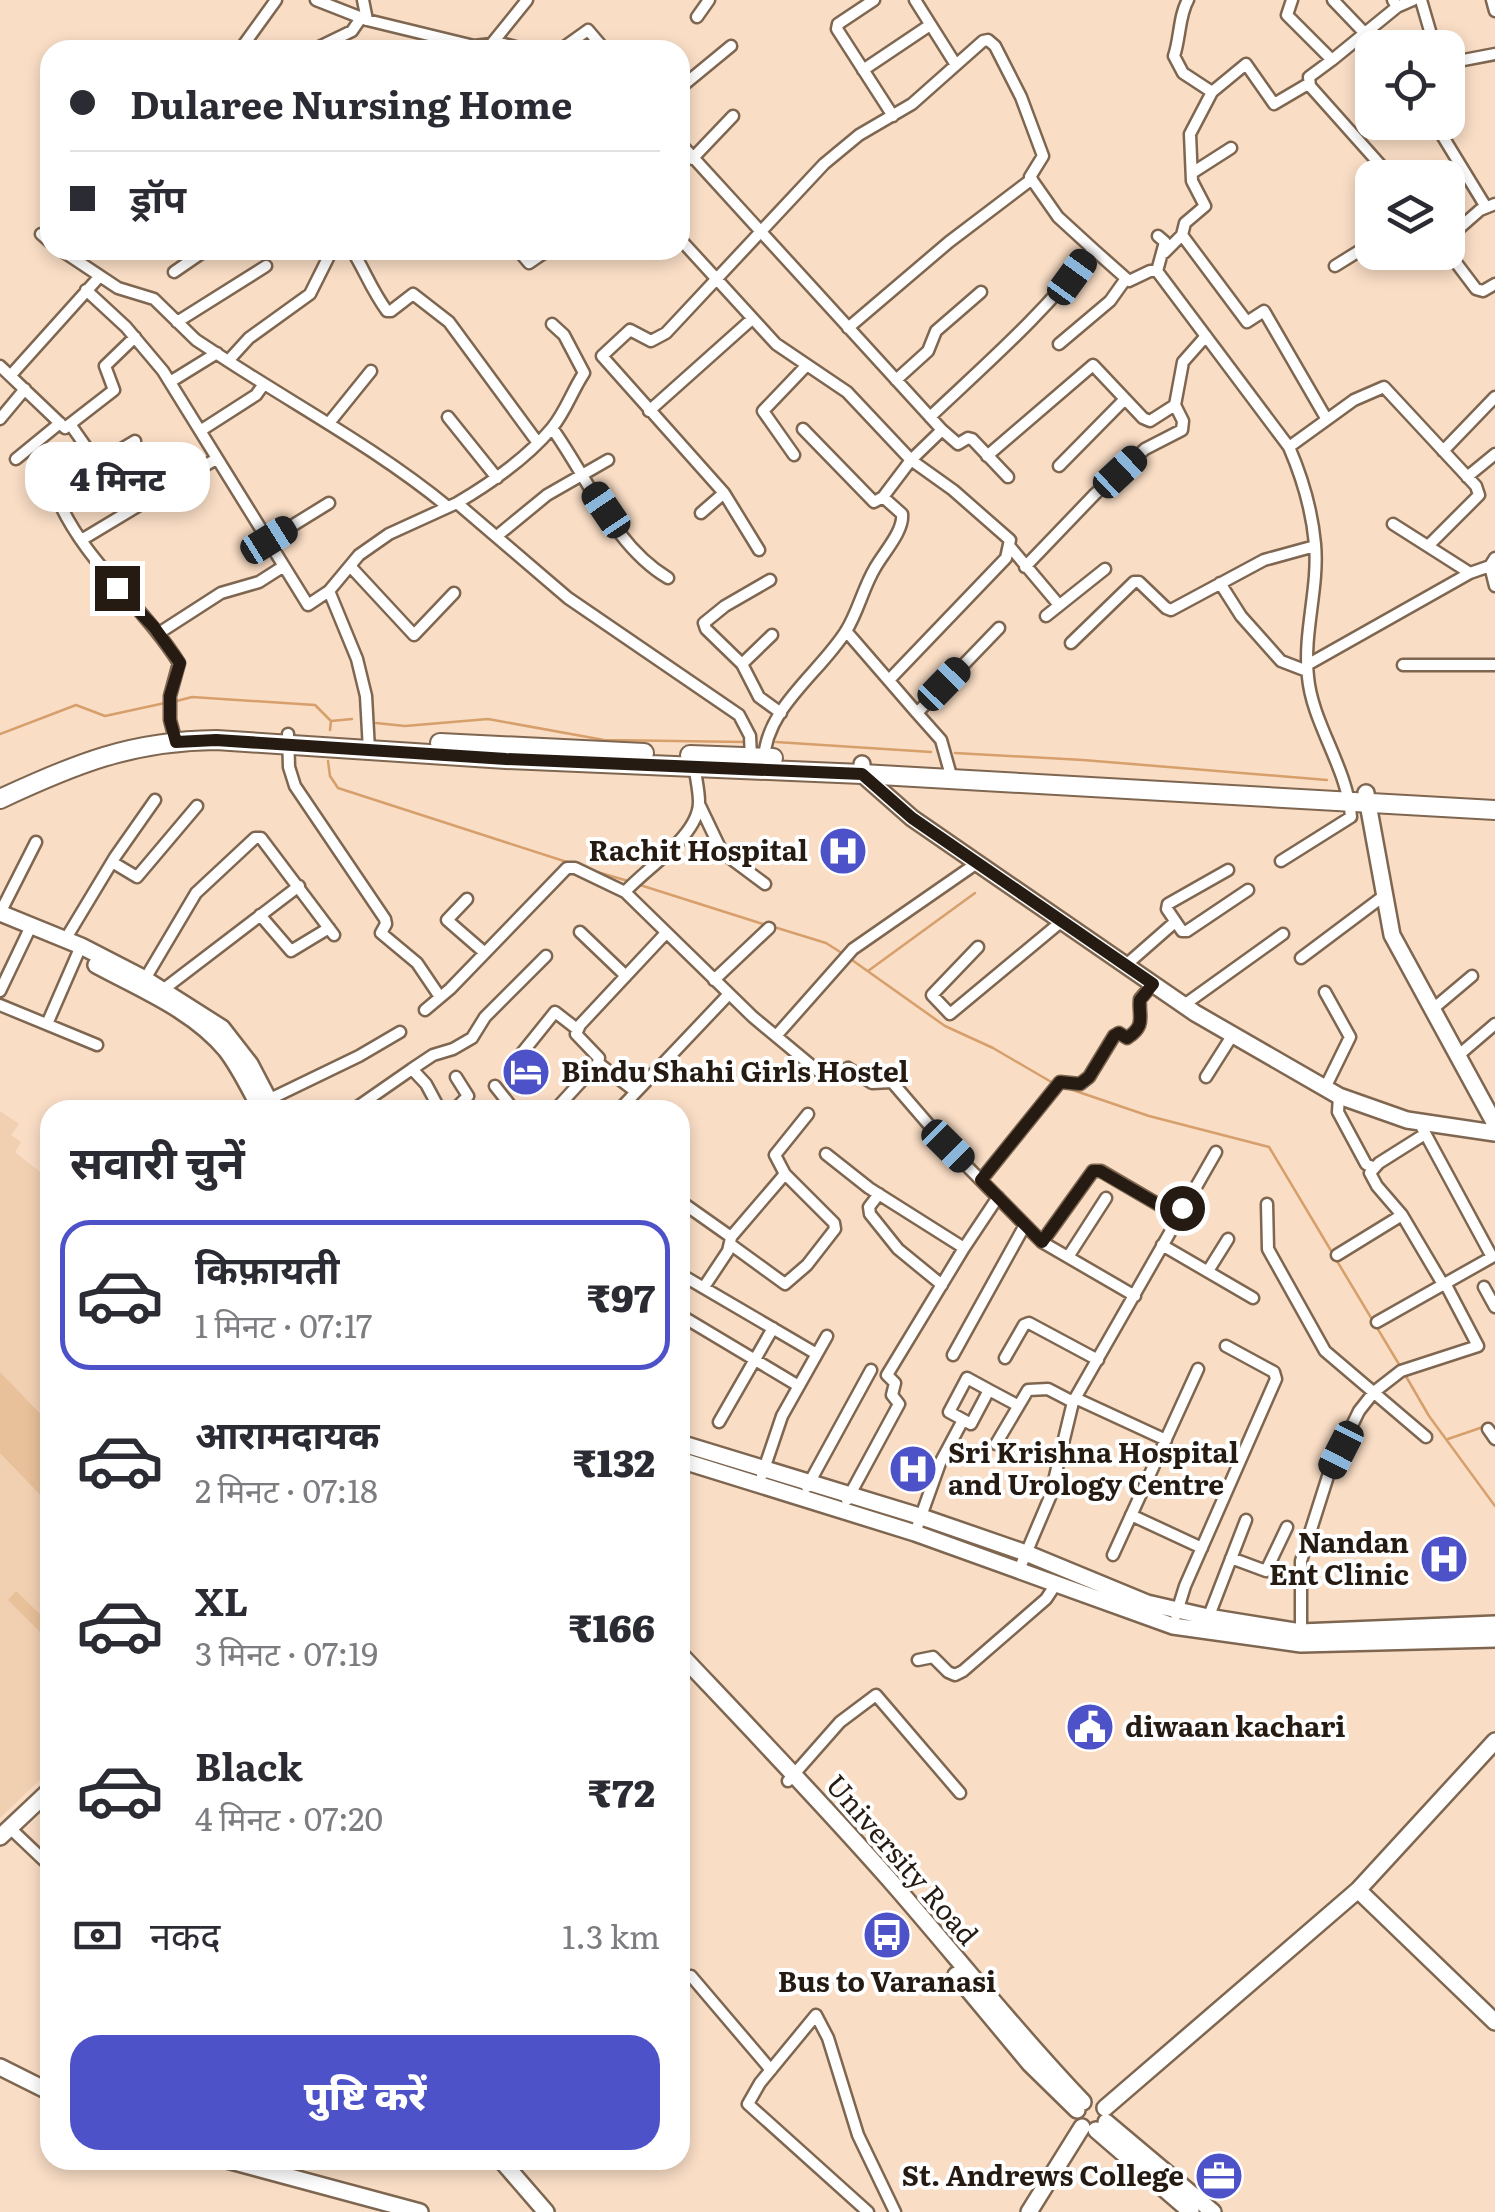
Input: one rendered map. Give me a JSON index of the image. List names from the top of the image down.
{
  "streets": {
    "main road": ["University Road"]
  },
  "places": {
    "hospital": ["Rachit Hospital", "Sri Krishna Hospital and Urology Centre", "Nandan Ent Clinic"],
    "hotel": ["Bindu Shahi Girls Hostel"],
    "public building": ["diwaan kachari"],
    "bus stop": ["Bus to Varanasi"],
    "office": ["St. Andrews College"]
  },
  "page": {
    "banner": ["Dularee Nursing Home", "ड्रॉप"],
    "bubble": "4 मिनट",
    "heading": "सवारी चुनें",
    "list": [
      {
        "name": "किफ़ायती",
        "note": "1 मिनट · 07:17",
        "value": "₹97"
      },
      {
        "name": "आरामदायक",
        "note": "2 मिनट · 07:18",
        "value": "₹132"
      },
      {
        "name": "XL",
        "note": "3 मिनट · 07:19",
        "value": "₹166"
      },
      {
        "name": "Black",
        "note": "4 मिनट · 07:20",
        "value": "₹72"
      }
    ],
    "pay": ["नकद", "1.3 km"],
    "buttons": "पुष्टि करें"
  }
}
